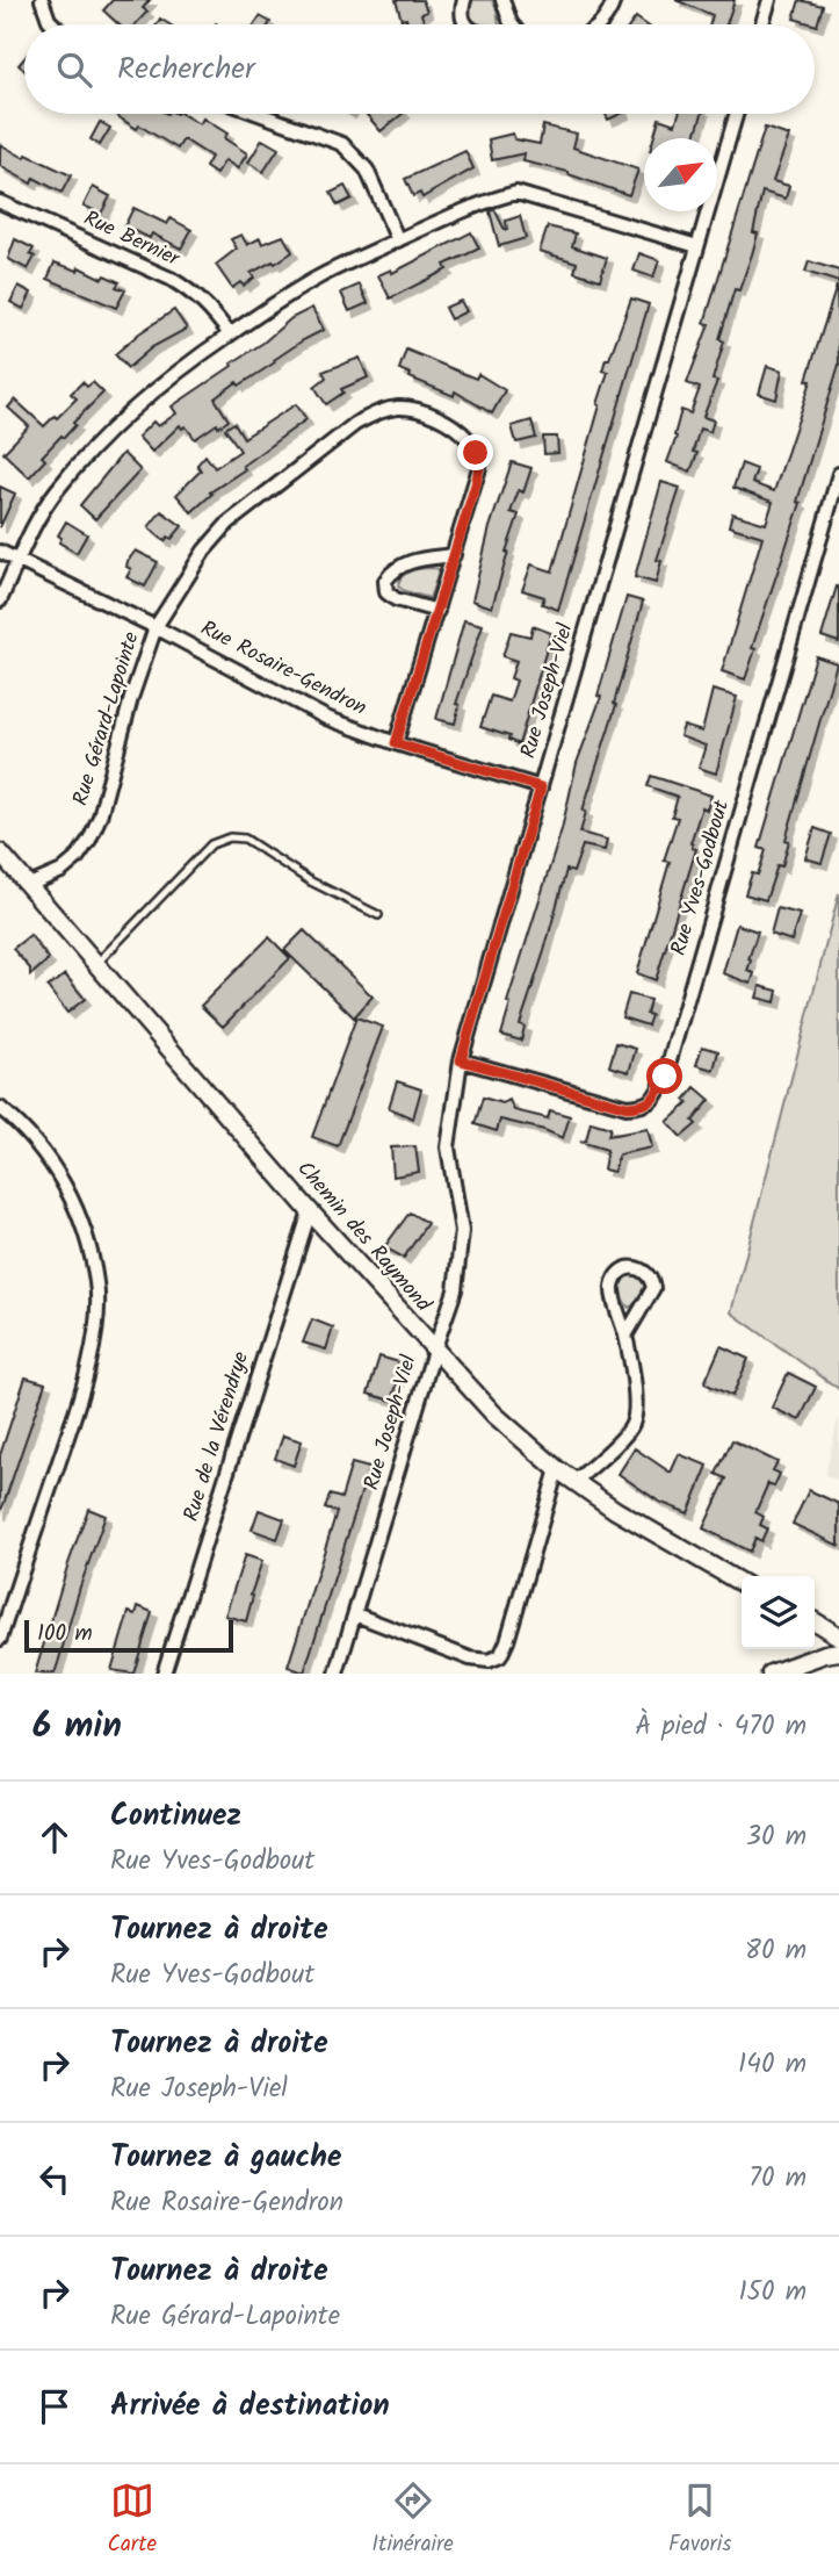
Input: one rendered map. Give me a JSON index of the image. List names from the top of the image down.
{
  "streets": {
    "street": [
      "Rue Bernier",
      "Rue Rosaire-Gendron",
      "Rue Joseph-Viel",
      "Rue Gérard-Lapointe",
      "Rue Yves-Godbout",
      "Chemin des Raymond",
      "Rue de la Vérendrye"
    ]
  },
  "crossings": [
    ["Rue Rosaire-Gendron", "Rue Joseph-Viel"],
    ["Rue Rosaire-Gendron", "Rue Gérard-Lapointe"],
    ["Rue Joseph-Viel", "Rue Yves-Godbout"],
    ["Rue Joseph-Viel", "Chemin des Raymond"],
    ["Rue Gérard-Lapointe", "Chemin des Raymond"],
    ["Chemin des Raymond", "Rue de la Vérendrye"]
  ],
  "scale_bar": "100 m",
  "north": "top right",
  "page": {
    "search": "Rechercher",
    "scale": "100 m",
    "heading": ["6 min", "À pied · 470 m"],
    "list": [
      ["Continuez", "Rue Yves-Godbout", "30 m"],
      ["Tournez à droite", "Rue Yves-Godbout", "80 m"],
      ["Tournez à droite", "Rue Joseph-Viel", "140 m"],
      ["Tournez à gauche", "Rue Rosaire-Gendron", "70 m"],
      ["Tournez à droite", "Rue Gérard-Lapointe", "150 m"],
      "Arrivée à destination"
    ],
    "nav": ["Carte", "Itinéraire", "Favoris"]
  }
}
